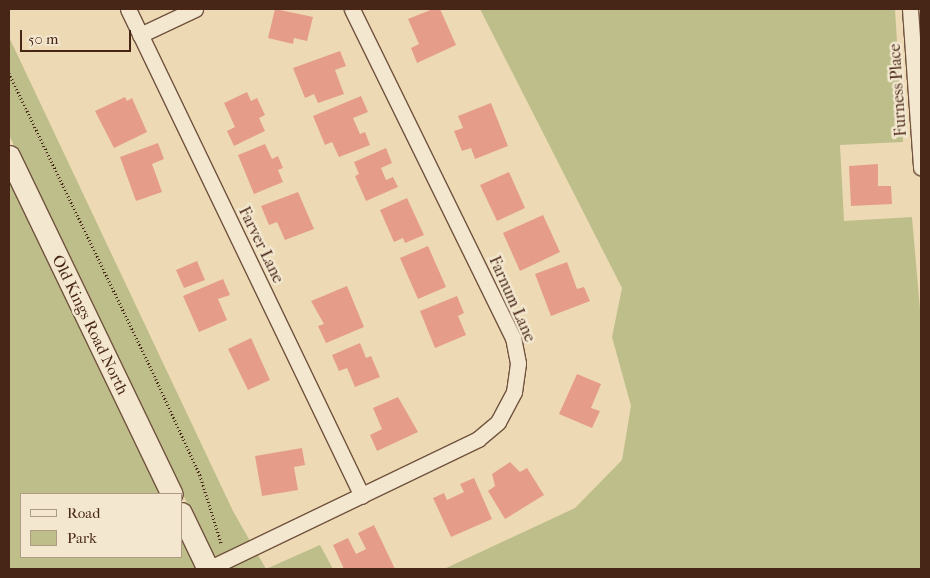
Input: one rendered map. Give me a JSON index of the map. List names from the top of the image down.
{
  "streets": {
    "street": [
      "Furness Place",
      "Farver Lane",
      "Farnum Lane",
      "Old Kings Road North"
    ]
  },
  "crossings": [
    ["Farver Lane", "Farnum Lane"]
  ],
  "legend": ["Road", "Park"],
  "scale_bar": "50 m"
}
